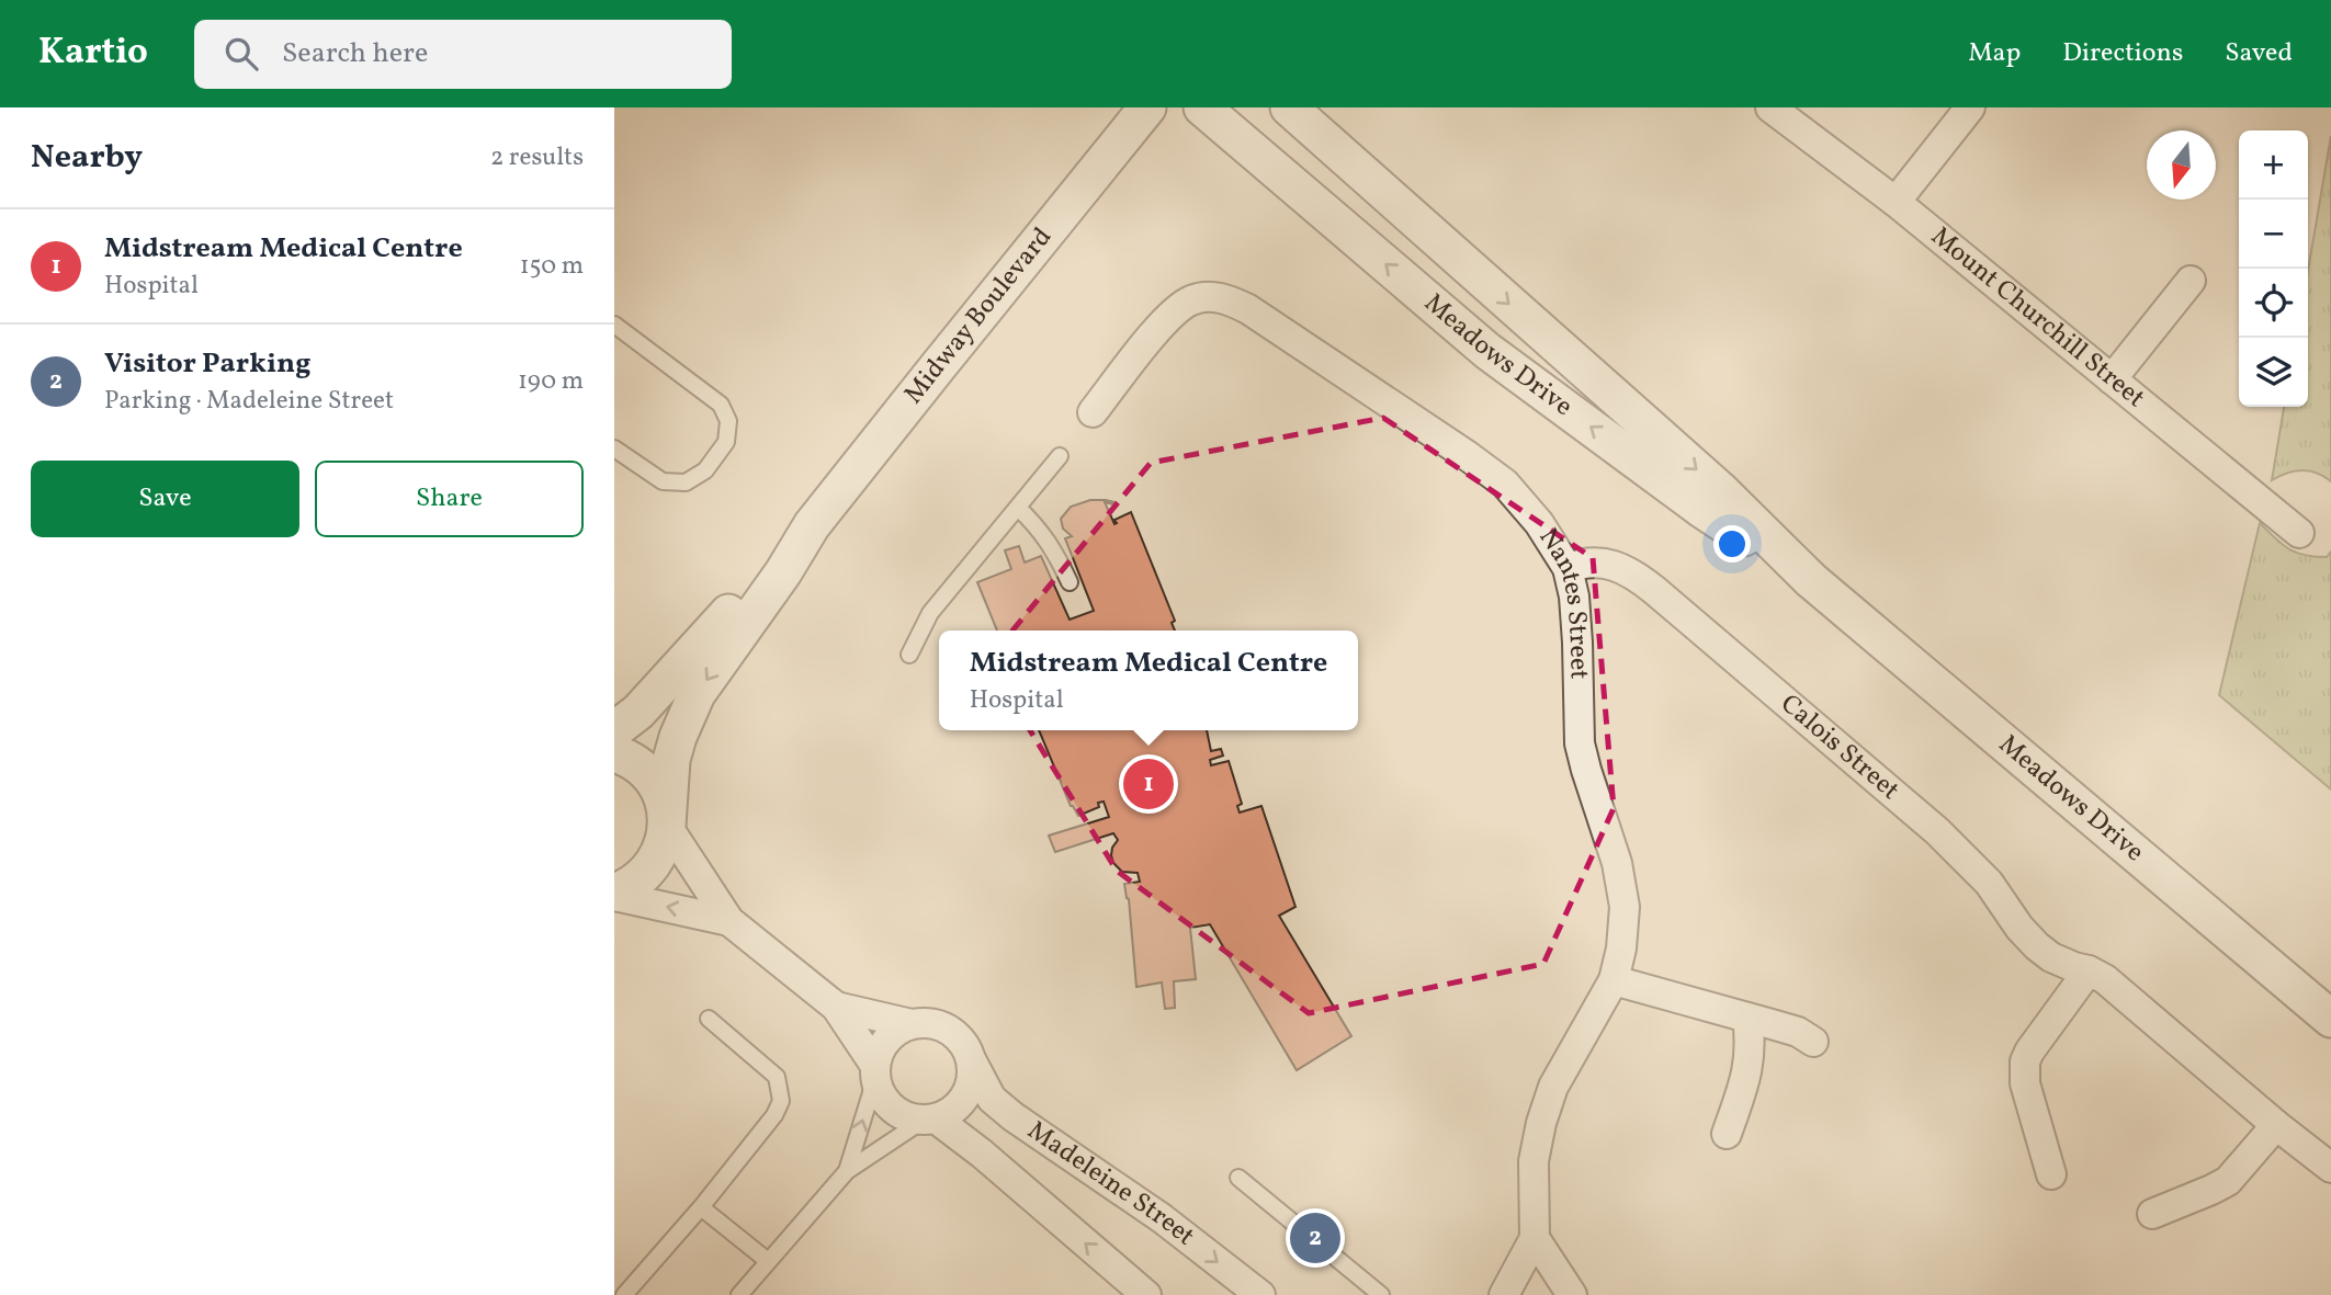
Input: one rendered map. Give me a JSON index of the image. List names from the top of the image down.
{
  "streets": {
    "street": [
      "Midway Boulevard",
      "Mount Churchill Street",
      "Meadows Drive",
      "Nantes Street",
      "Calois Street",
      "Madeleine Street"
    ]
  },
  "crossings": [
    ["Midway Boulevard", "Madeleine Street"],
    ["Nantes Street", "Calois Street"]
  ],
  "north": "bottom",
  "page": {
    "header": "Kartio",
    "search": "Search here",
    "nav": ["Map", "Directions", "Saved"],
    "heading": ["Nearby", "2 results"],
    "map_buttons": ["+", "−"],
    "list": [
      {
        "mark": "1",
        "name": "Midstream Medical Centre",
        "note": "Hospital",
        "value": "150 m"
      },
      {
        "mark": "2",
        "name": "Visitor Parking",
        "note": "Parking · Madeleine Street",
        "value": "190 m"
      }
    ],
    "buttons": ["Save", "Share"],
    "popup": ["Midstream Medical Centre", "Hospital"],
    "pins": ["1", "2"]
  }
}
